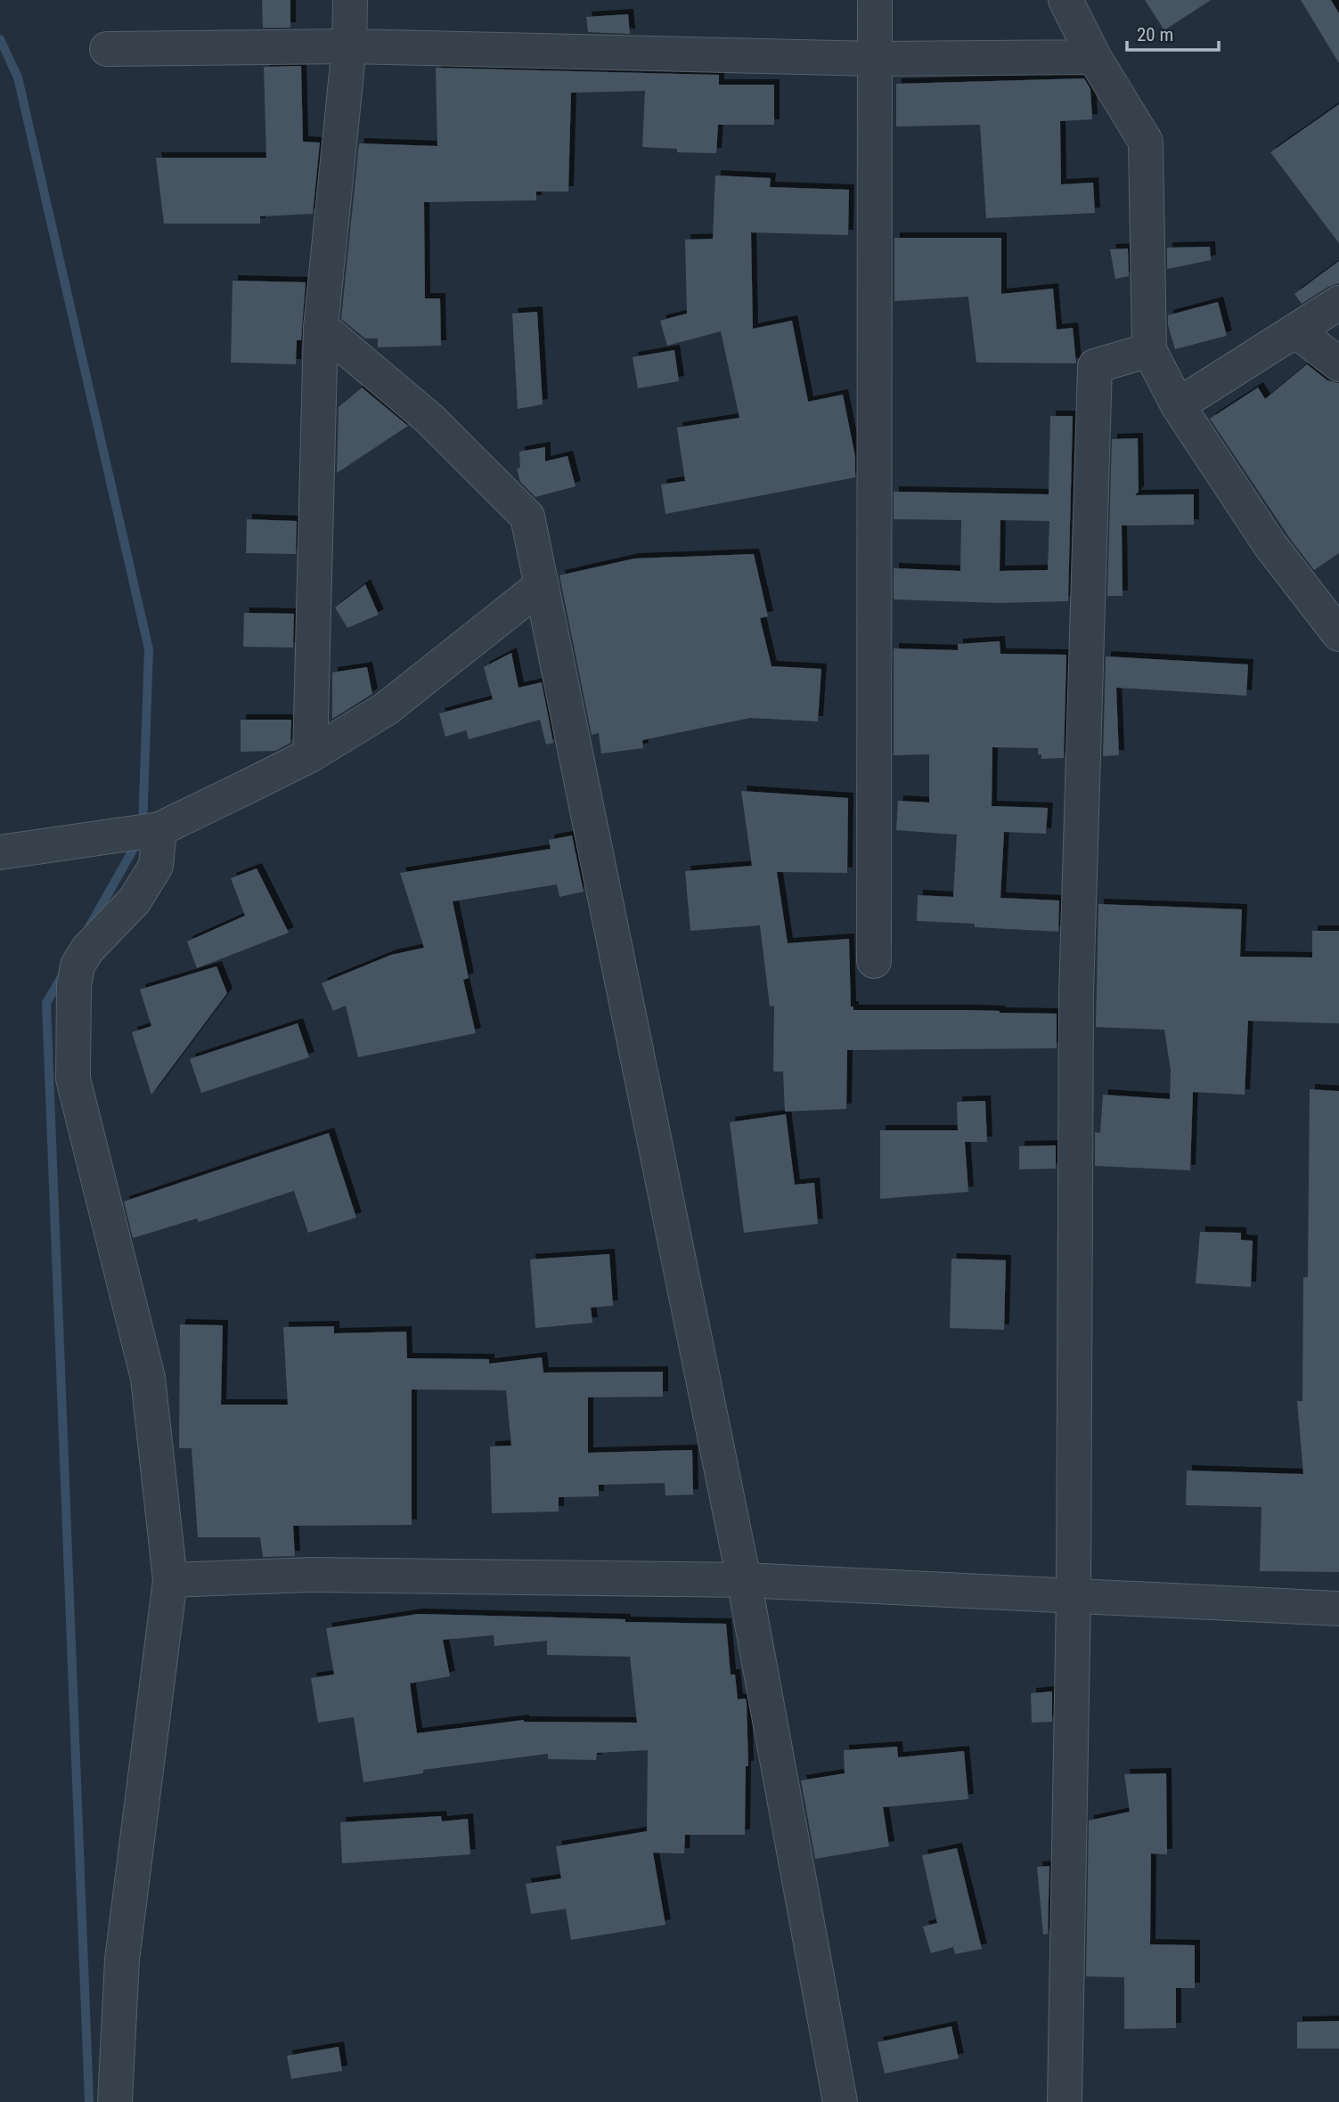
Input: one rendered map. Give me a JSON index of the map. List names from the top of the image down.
{
  "scale_bar": "20 m"
}
